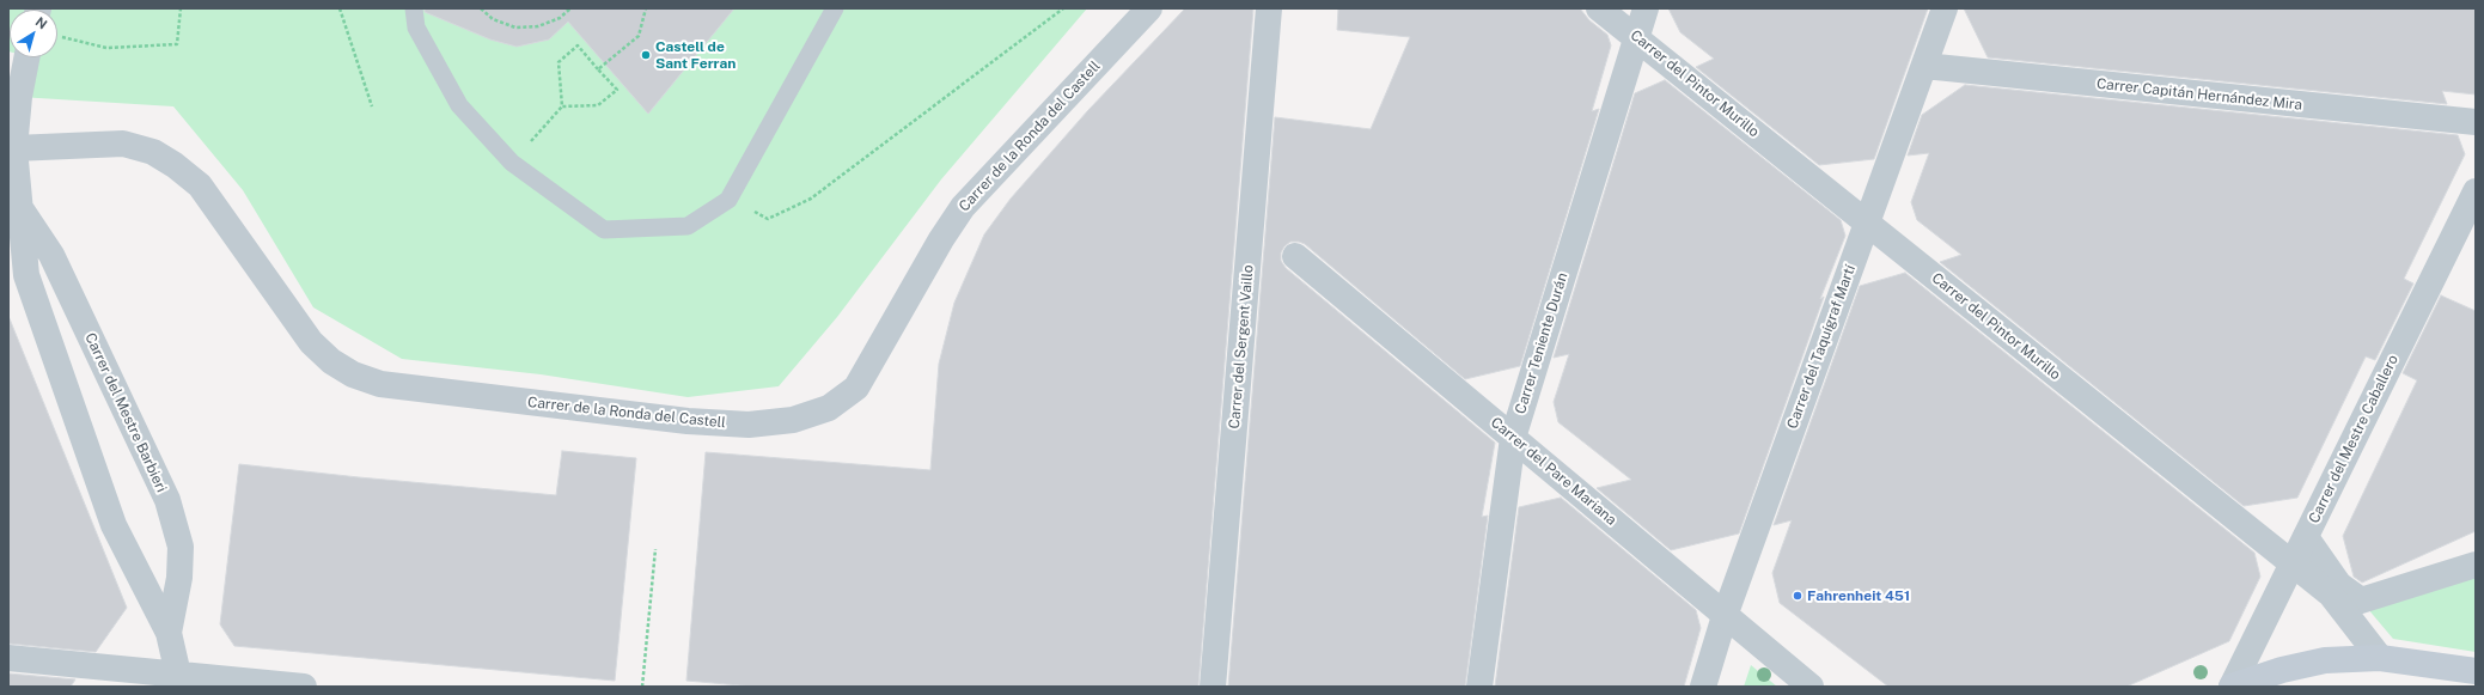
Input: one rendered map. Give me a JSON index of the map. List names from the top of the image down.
{
  "streets": {
    "street": [
      "Carrer del Pintor Murillo",
      "Carrer Capitán Hernández Mira",
      "Carrer de la Ronda del Castell",
      "Carrer Teniente Durán",
      "Carrer del Sergent Vaillo",
      "Carrer del Taquígraf Martí",
      "Carrer del Mestre Barbieri",
      "Carrer del Mestre Caballero",
      "Carrer del Pare Mariana"
    ]
  },
  "crossings": [
    ["Carrer del Pintor Murillo", "Carrer Teniente Durán"],
    ["Carrer del Pintor Murillo", "Carrer del Taquígraf Martí"],
    ["Carrer del Pintor Murillo", "Carrer del Mestre Caballero"],
    ["Carrer Capitán Hernández Mira", "Carrer del Taquígraf Martí"],
    ["Carrer de la Ronda del Castell", "Carrer del Mestre Barbieri"],
    ["Carrer Teniente Durán", "Carrer del Pare Mariana"],
    ["Carrer del Taquígraf Martí", "Carrer del Pare Mariana"]
  ],
  "places": ["Castell de Sant Ferran", "Fahrenheit 451"],
  "north": "top right"
}
